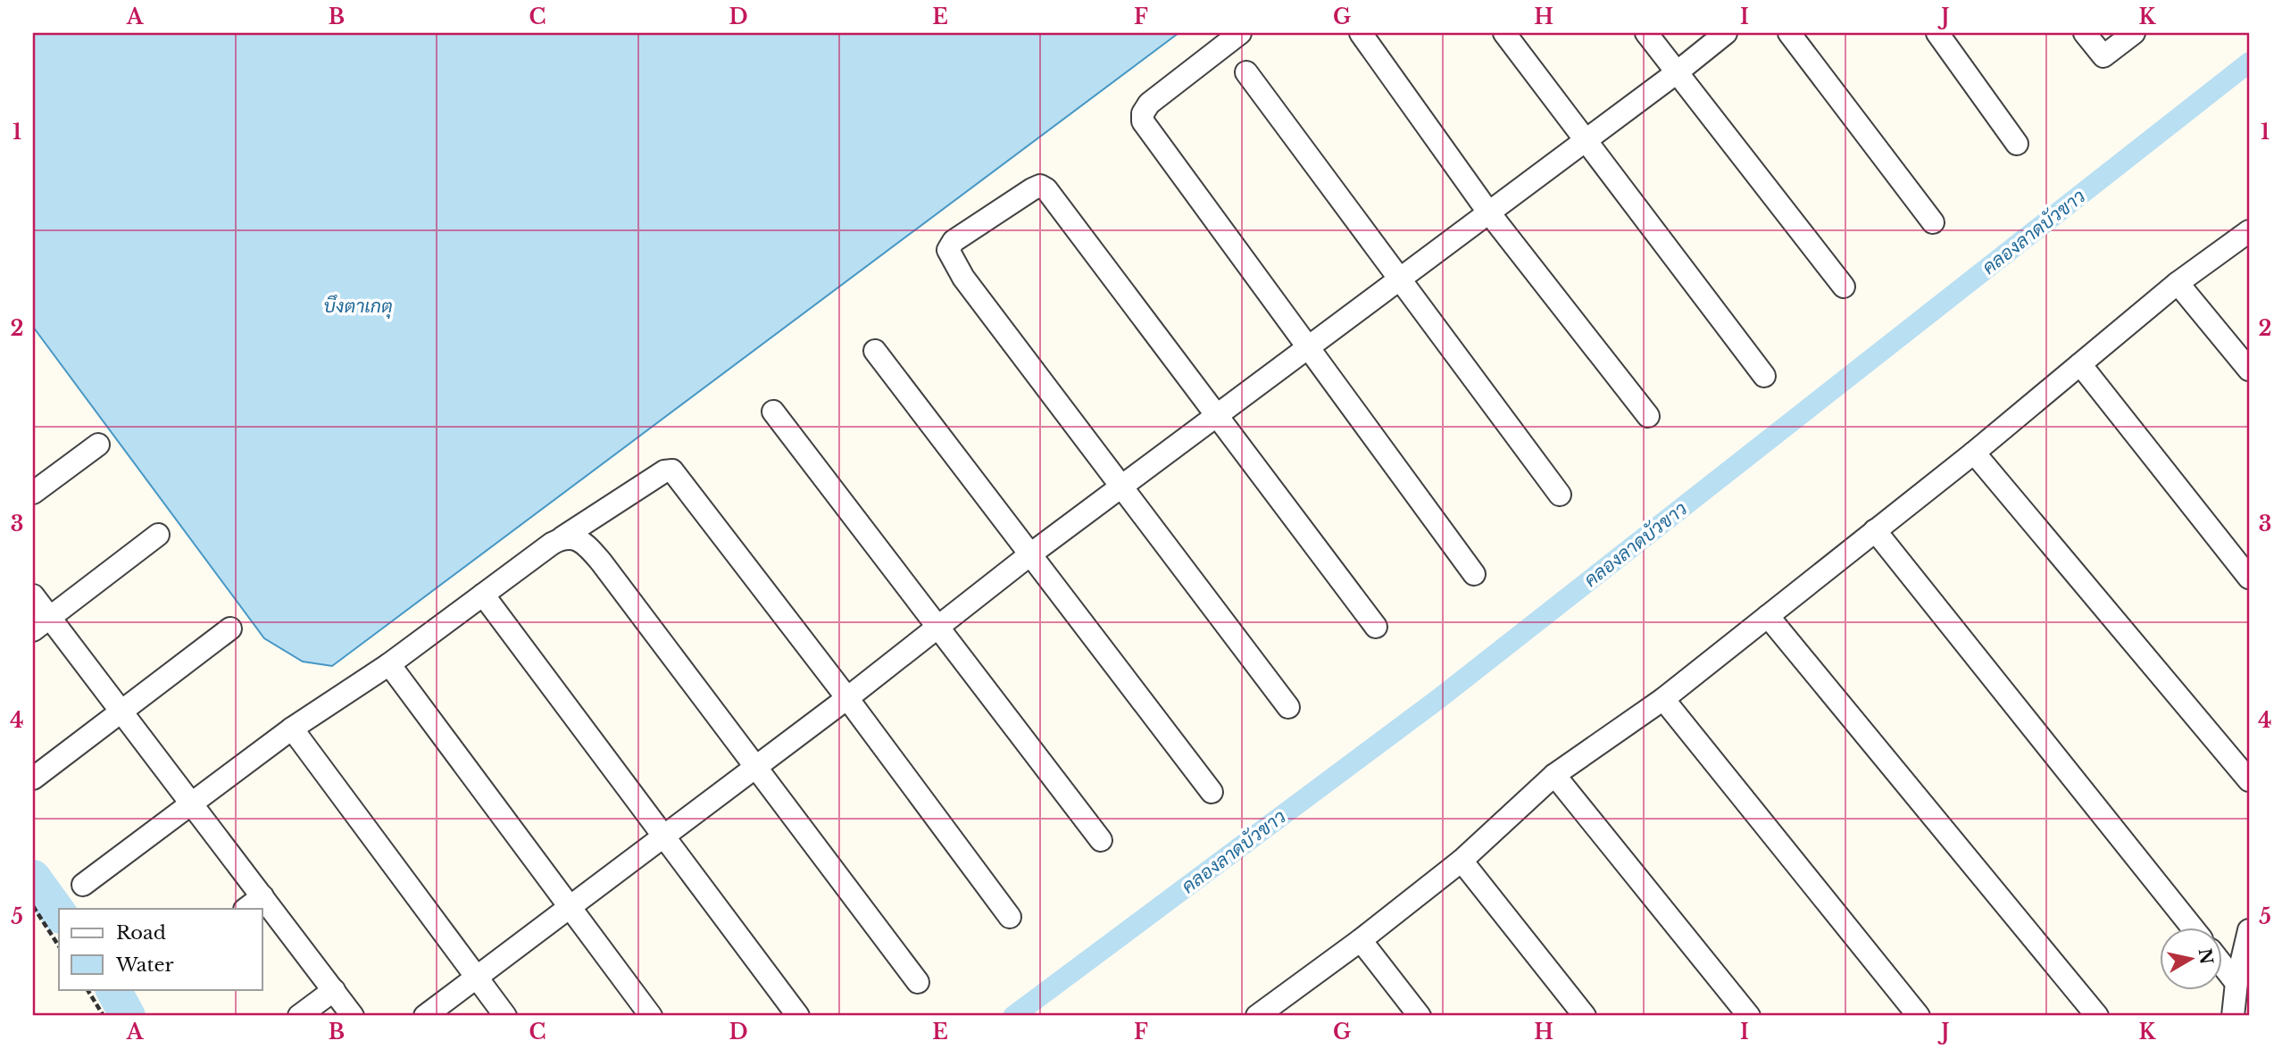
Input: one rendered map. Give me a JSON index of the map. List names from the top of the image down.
{
  "water": ["คลองลาดบัวขาว", "บึงตาเกตุ"],
  "legend": ["Road", "Water"],
  "north": "right",
  "grid": {
    "columns": [
      "A",
      "B",
      "C",
      "D",
      "E",
      "F",
      "G",
      "H",
      "I",
      "J",
      "K"
    ],
    "rows": [
      "1",
      "2",
      "3",
      "4",
      "5"
    ]
  }
}
